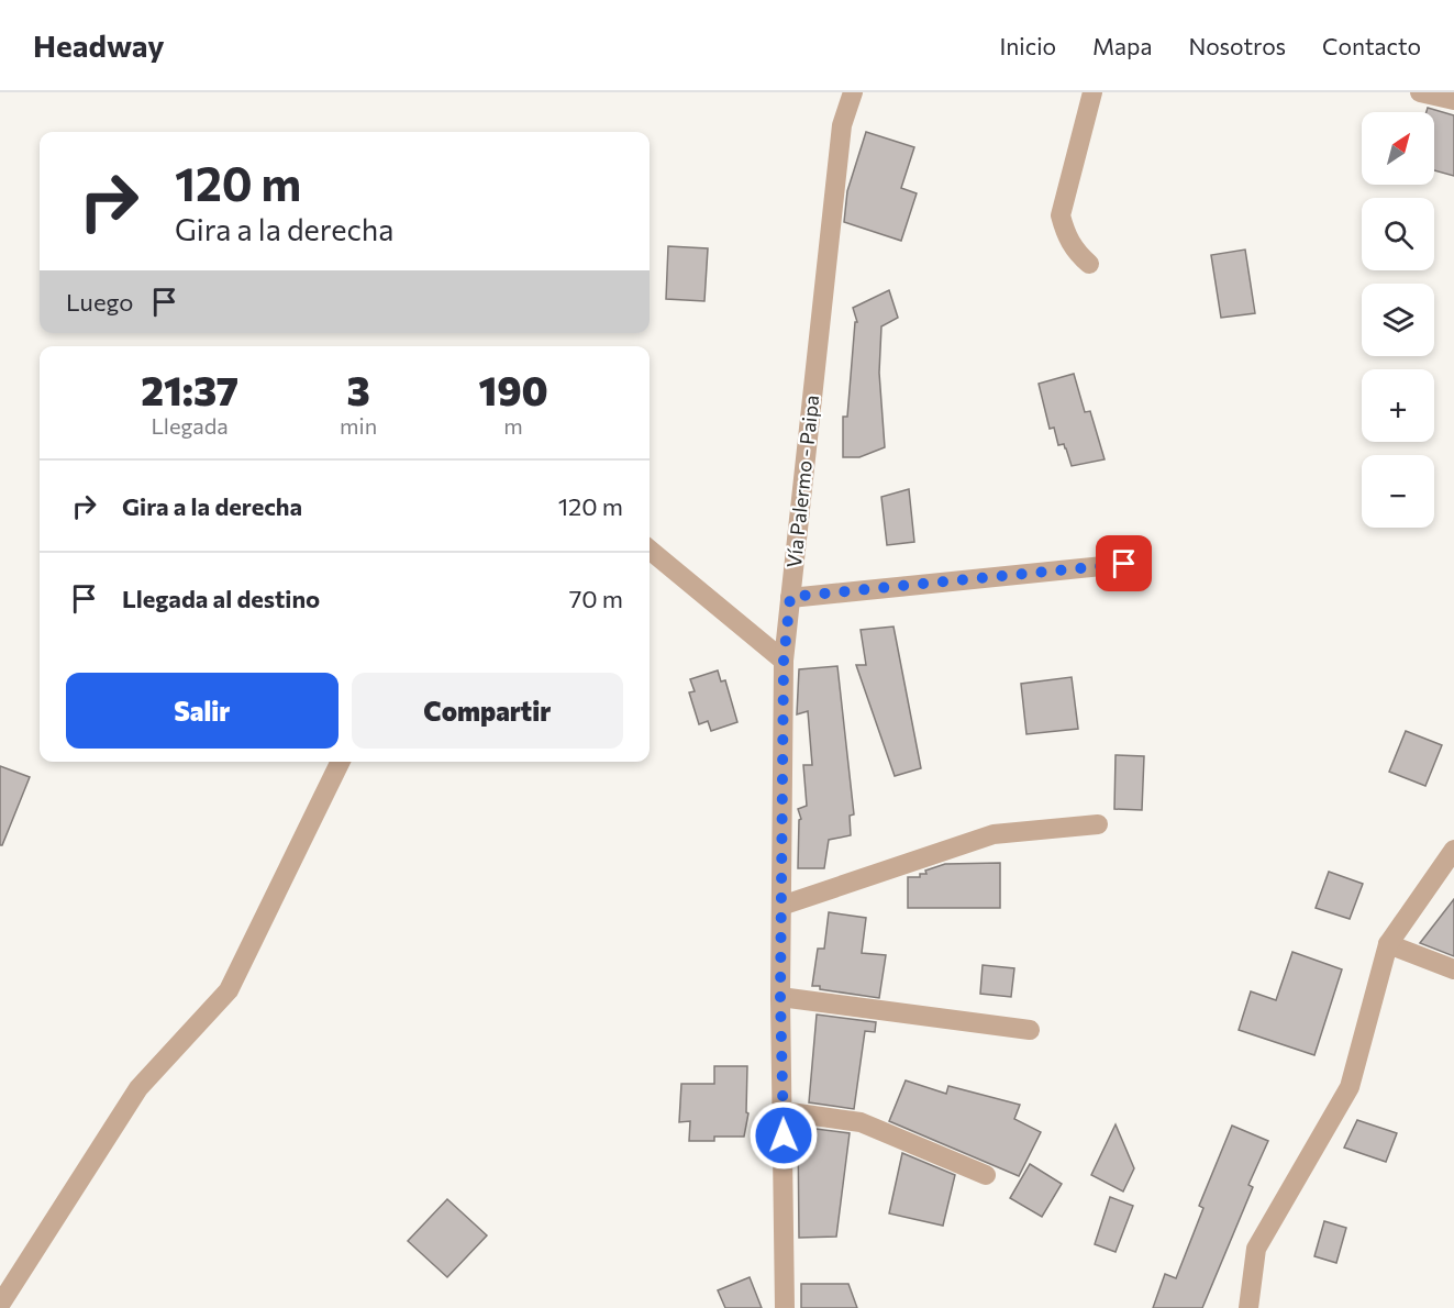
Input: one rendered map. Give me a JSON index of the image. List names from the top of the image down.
{
  "streets": {
    "street": ["Vía Palermo - Paipa"]
  },
  "north": "top right",
  "page": {
    "header": "Headway",
    "nav": [
      "Inicio",
      "Mapa",
      "Nosotros",
      "Contacto"
    ],
    "map_buttons": ["+", "−"],
    "turn": ["120 m", "Gira a la derecha"],
    "then": "Luego",
    "eta": [
      "21:37",
      "Llegada",
      "3",
      "min",
      "190",
      "m"
    ],
    "list": [
      {
        "name": "Gira a la derecha",
        "value": "120 m"
      },
      {
        "name": "Llegada al destino",
        "value": "70 m"
      }
    ],
    "buttons": ["Salir", "Compartir"]
  }
}
